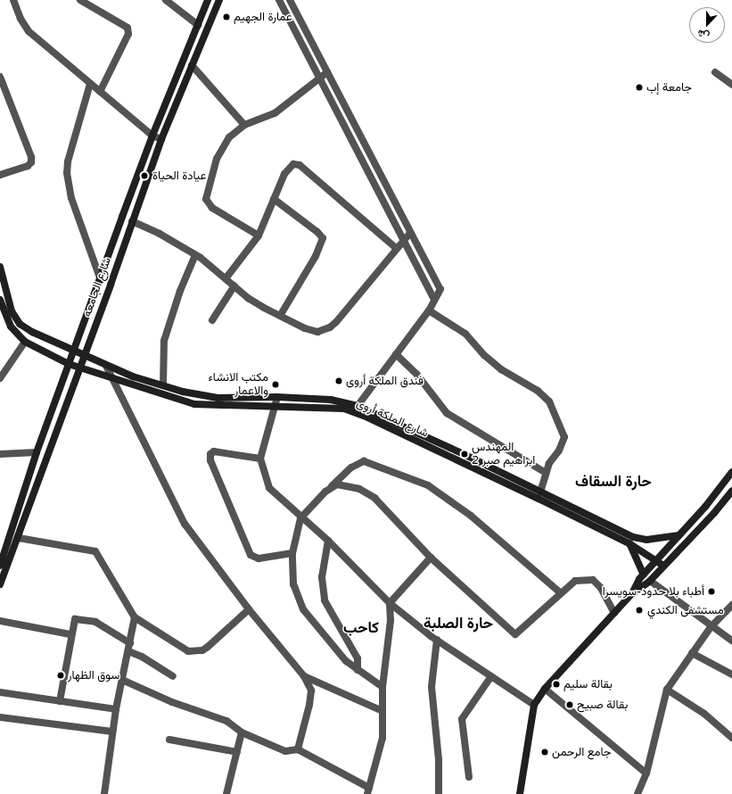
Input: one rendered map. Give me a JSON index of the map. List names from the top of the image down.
{
  "streets": {
    "street": ["شارع الجامعه", "شارع الملكة أروى"]
  },
  "crossings": [
    ["شارع الجامعه", "شارع الملكة أروى"]
  ],
  "districts": ["حارة السقاف", "حارة الصلبة", "كاحب"],
  "places": [
    "عمارة الجهيم",
    "جامعة إب",
    "عيادة الحياة",
    "فندق الملكة أروى",
    "مكتب الانشاء والاعمار",
    "المهندس ابراهيم صبر 2",
    "أطباء بلا حدود-سويسرا",
    "مستشفى الكندي",
    "سوق الظهار",
    "بقالة سليم",
    "بقالة صبيح",
    "جامع الرحمن"
  ],
  "north": "bottom"
}
